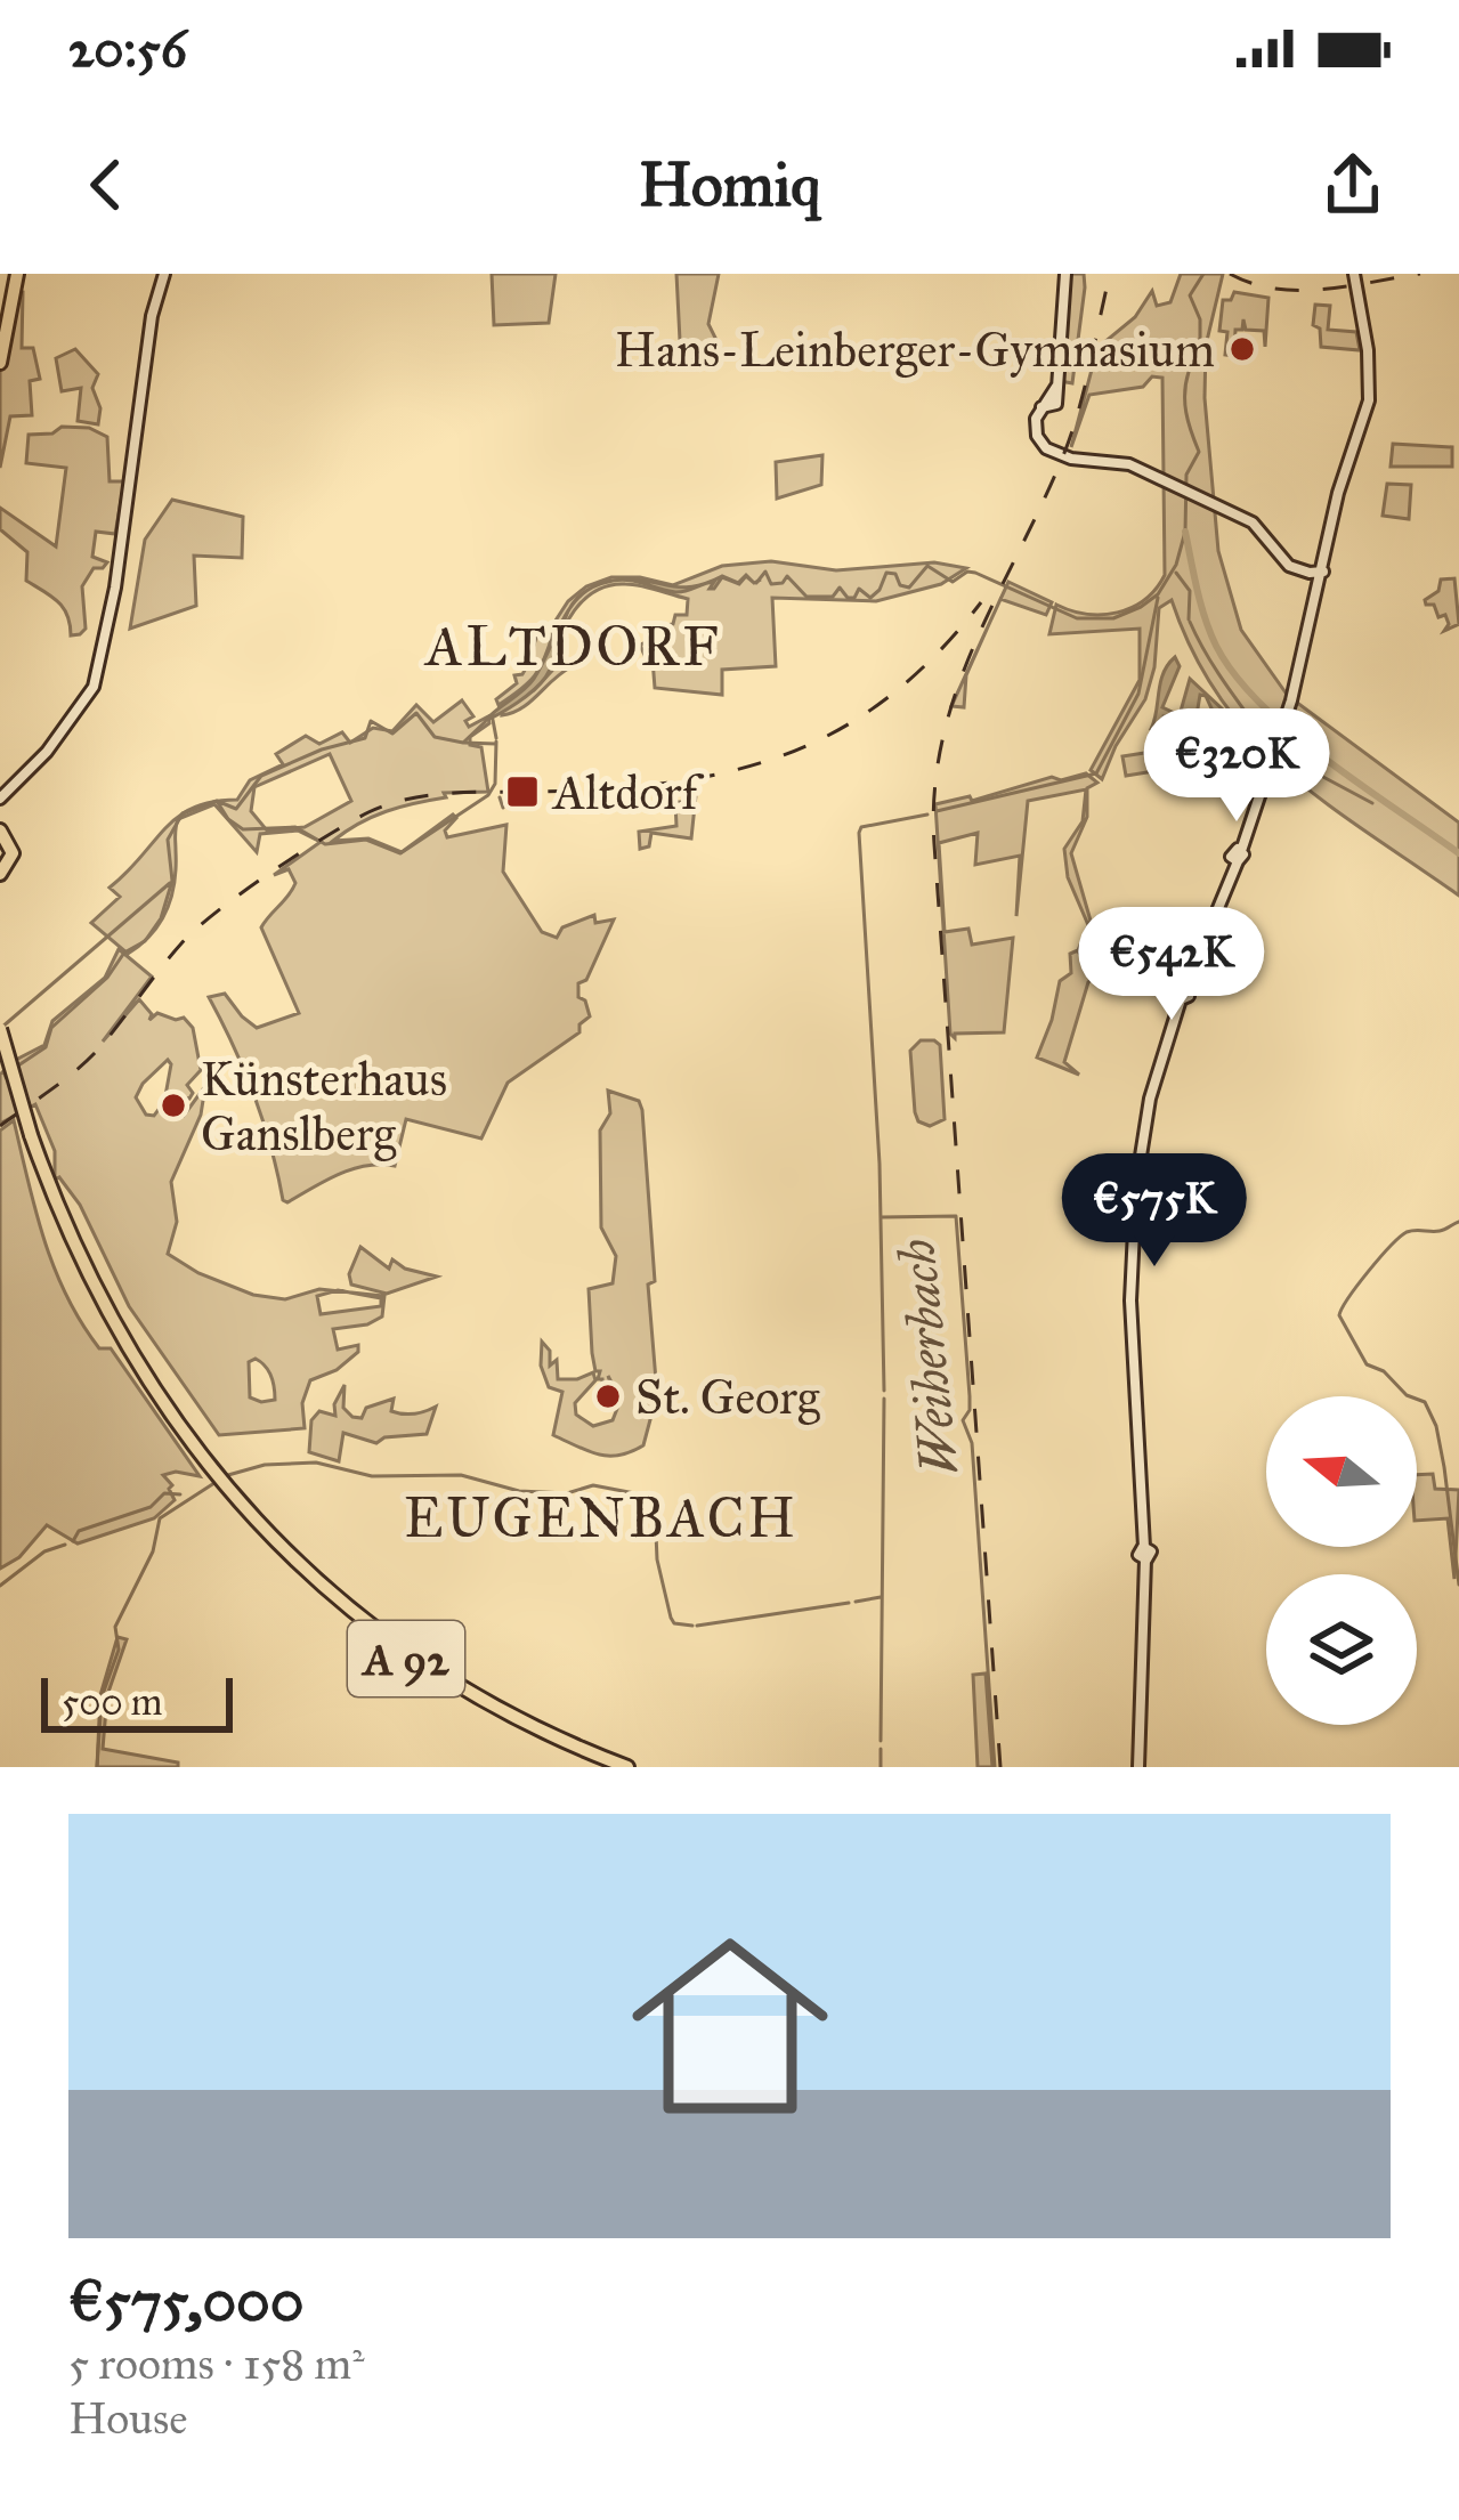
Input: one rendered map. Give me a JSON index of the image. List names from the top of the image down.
{
  "streets": {
    "highway": ["A 92"]
  },
  "districts": ["ALTDORF", "EUGENBACH"],
  "water": ["Weiherbach"],
  "places": {
    "other": ["Hans-Leinberger-Gymnasium", "Künsterhaus Ganslberg", "St. Georg"],
    "transit": ["Altdorf"]
  },
  "scale_bar": "500 m",
  "north": "left",
  "page": {
    "status": "20:56",
    "header": "Homiq",
    "price": ["€320K", "€542K", "€575K"],
    "scale": "500 m",
    "list": [
      {
        "name": "€575,000",
        "note": "5 rooms · 158 m² · House"
      }
    ]
  }
}
